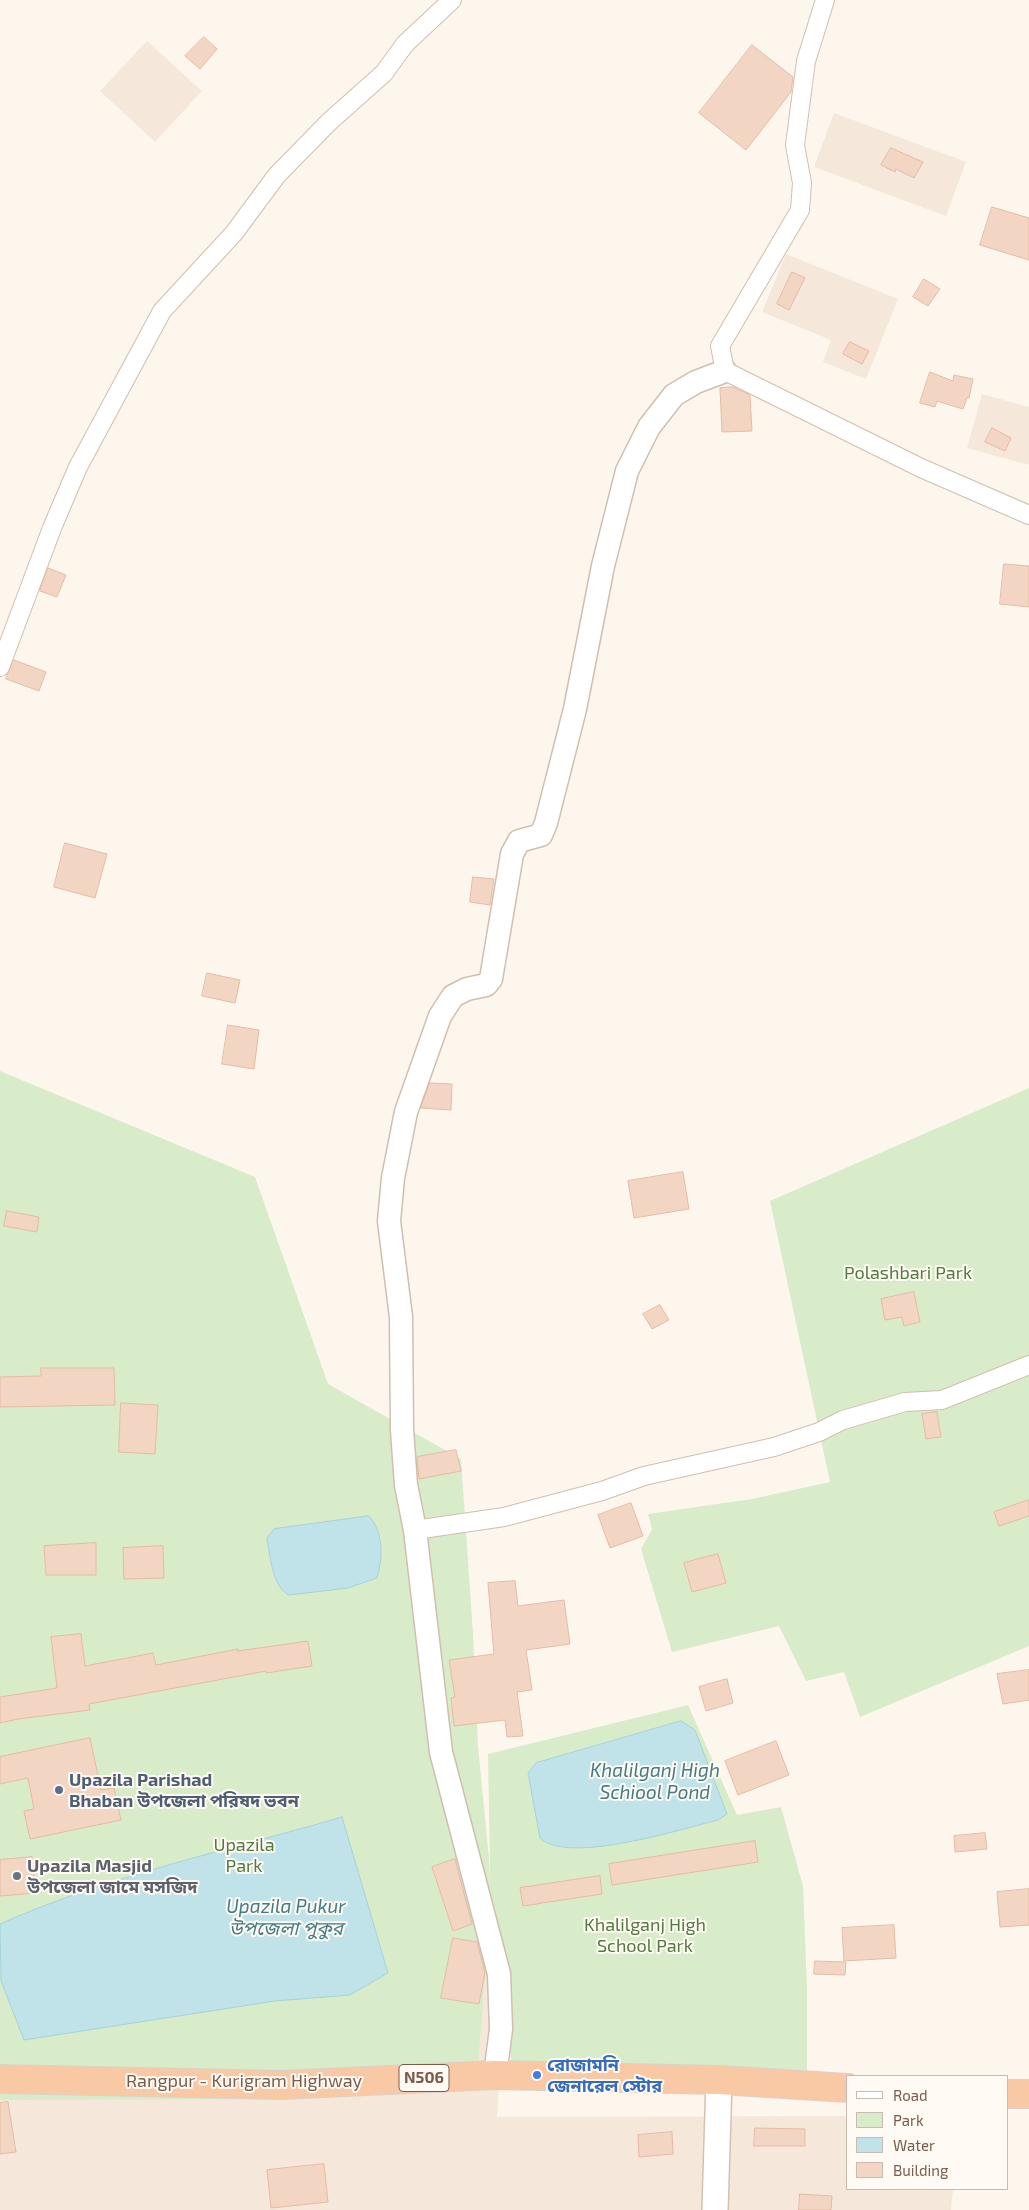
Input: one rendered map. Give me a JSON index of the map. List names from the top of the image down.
{
  "streets": {
    "highway": ["N506", "Rangpur - Kurigram Highway"]
  },
  "water": ["Khalilganj High Schiool Pond", "Upazila Pukur উপজেলা পুকুর"],
  "parks": ["Polashbari Park", "Upazila Park", "Khalilganj High School Park"],
  "places": ["Upazila Parishad Bhaban উপজেলা পরিষদ ভবন", "Upazila Masjid উপজেলা জামে মসজিদ", "রোজামনি জেনারেল স্টোর"],
  "legend": [
    "Road",
    "Park",
    "Water",
    "Building"
  ]
}
